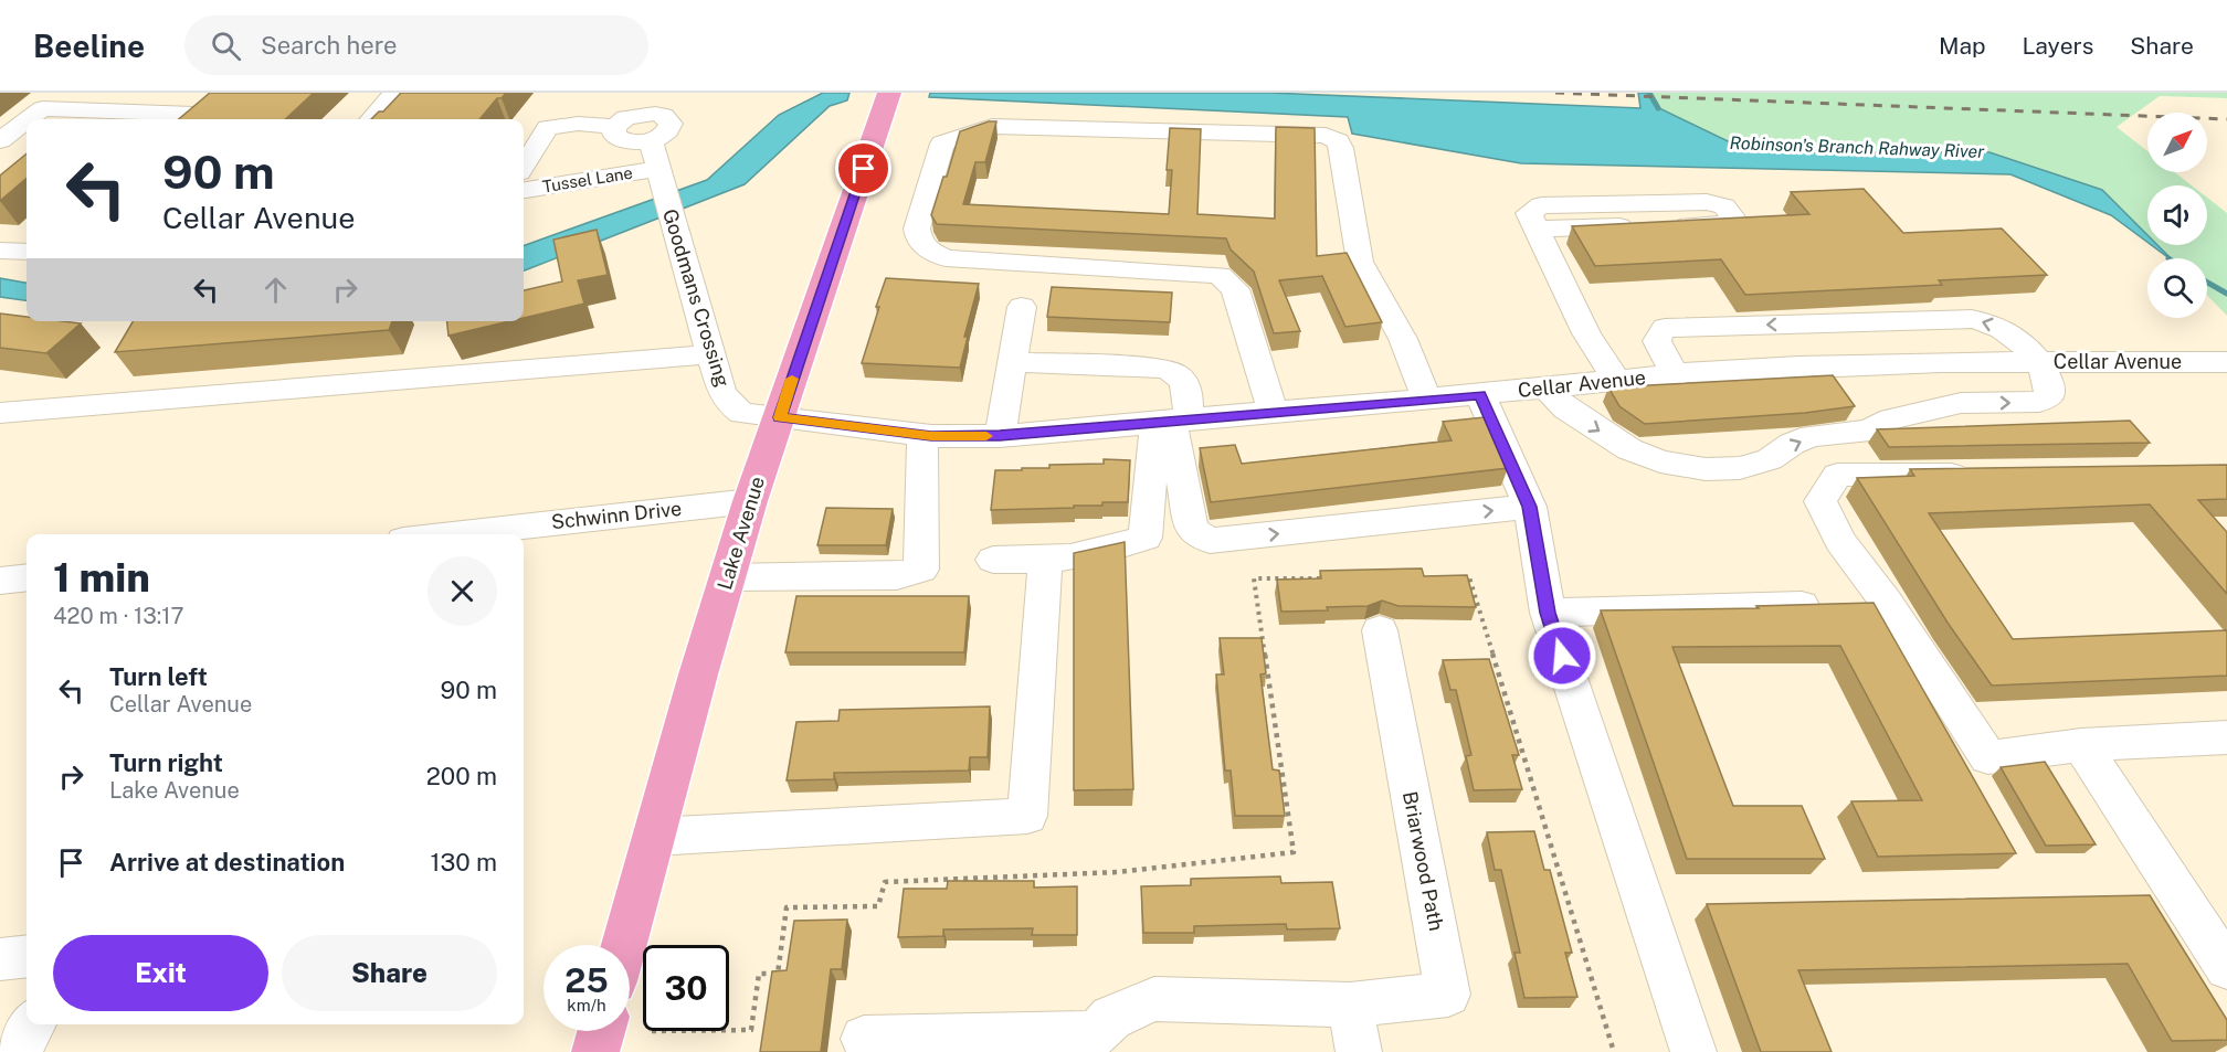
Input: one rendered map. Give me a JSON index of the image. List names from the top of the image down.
{
  "streets": {
    "main road": ["Lake Avenue"],
    "street": [
      "Tussel Lane",
      "Goodmans Crossing",
      "Cellar Avenue",
      "Schwinn Drive",
      "Briarwood Path"
    ]
  },
  "crossings": [
    ["Tussel Lane", "Goodmans Crossing"],
    ["Goodmans Crossing", "Cellar Avenue"],
    ["Goodmans Crossing", "Lake Avenue"],
    ["Cellar Avenue", "Lake Avenue"],
    ["Schwinn Drive", "Lake Avenue"]
  ],
  "water": ["Robinson's Branch Rahway River"],
  "north": "top right",
  "page": {
    "header": "Beeline",
    "search": "Search here",
    "nav": ["Map", "Layers", "Share"],
    "turn": ["90 m", "Cellar Avenue"],
    "heading": ["1 min", "420 m · 13:17"],
    "list": [
      {
        "name": "Turn left",
        "note": "Cellar Avenue",
        "value": "90 m"
      },
      {
        "name": "Turn right",
        "note": "Lake Avenue",
        "value": "200 m"
      },
      {
        "name": "Arrive at destination",
        "value": "130 m"
      }
    ],
    "buttons": ["Exit", "Share"],
    "speed": "25 km/h",
    "limit": "30"
  }
}
